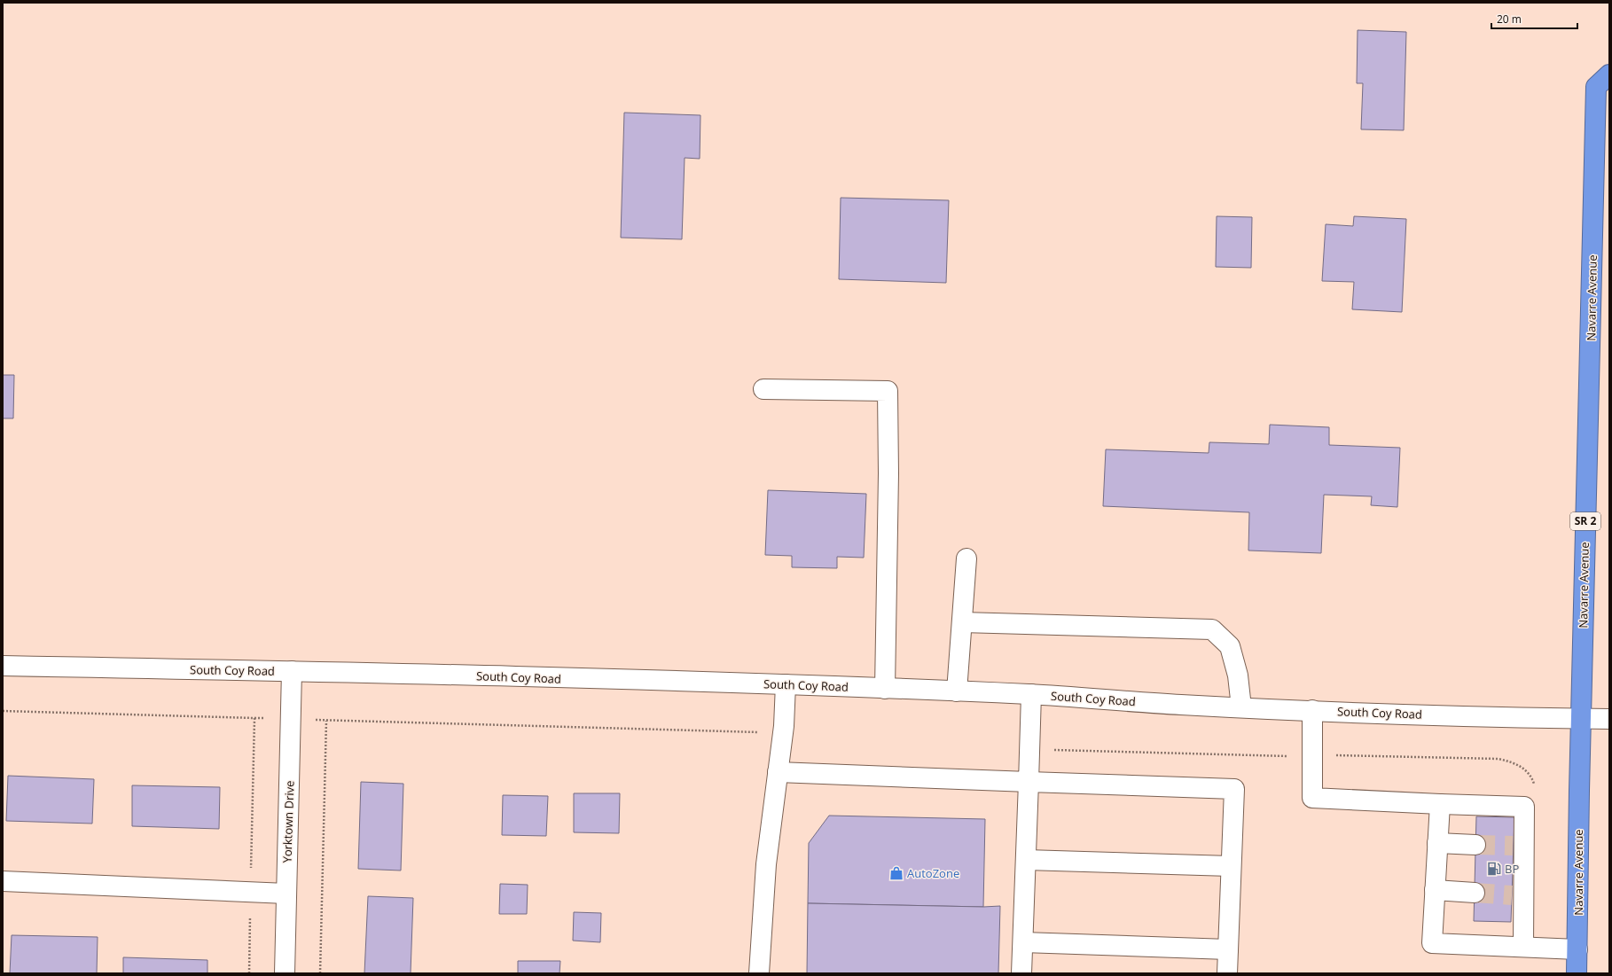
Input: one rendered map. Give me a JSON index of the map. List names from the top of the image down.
{
  "streets": {
    "highway": ["Navarre Avenue", "SR 2"],
    "street": ["South Coy Road", "Yorktown Drive"]
  },
  "crossings": [
    ["Navarre Avenue", "South Coy Road"],
    ["South Coy Road", "Yorktown Drive"]
  ],
  "places": {
    "fuel station": ["BP"],
    "shop": ["AutoZone"]
  },
  "scale_bar": "20 m"
}
